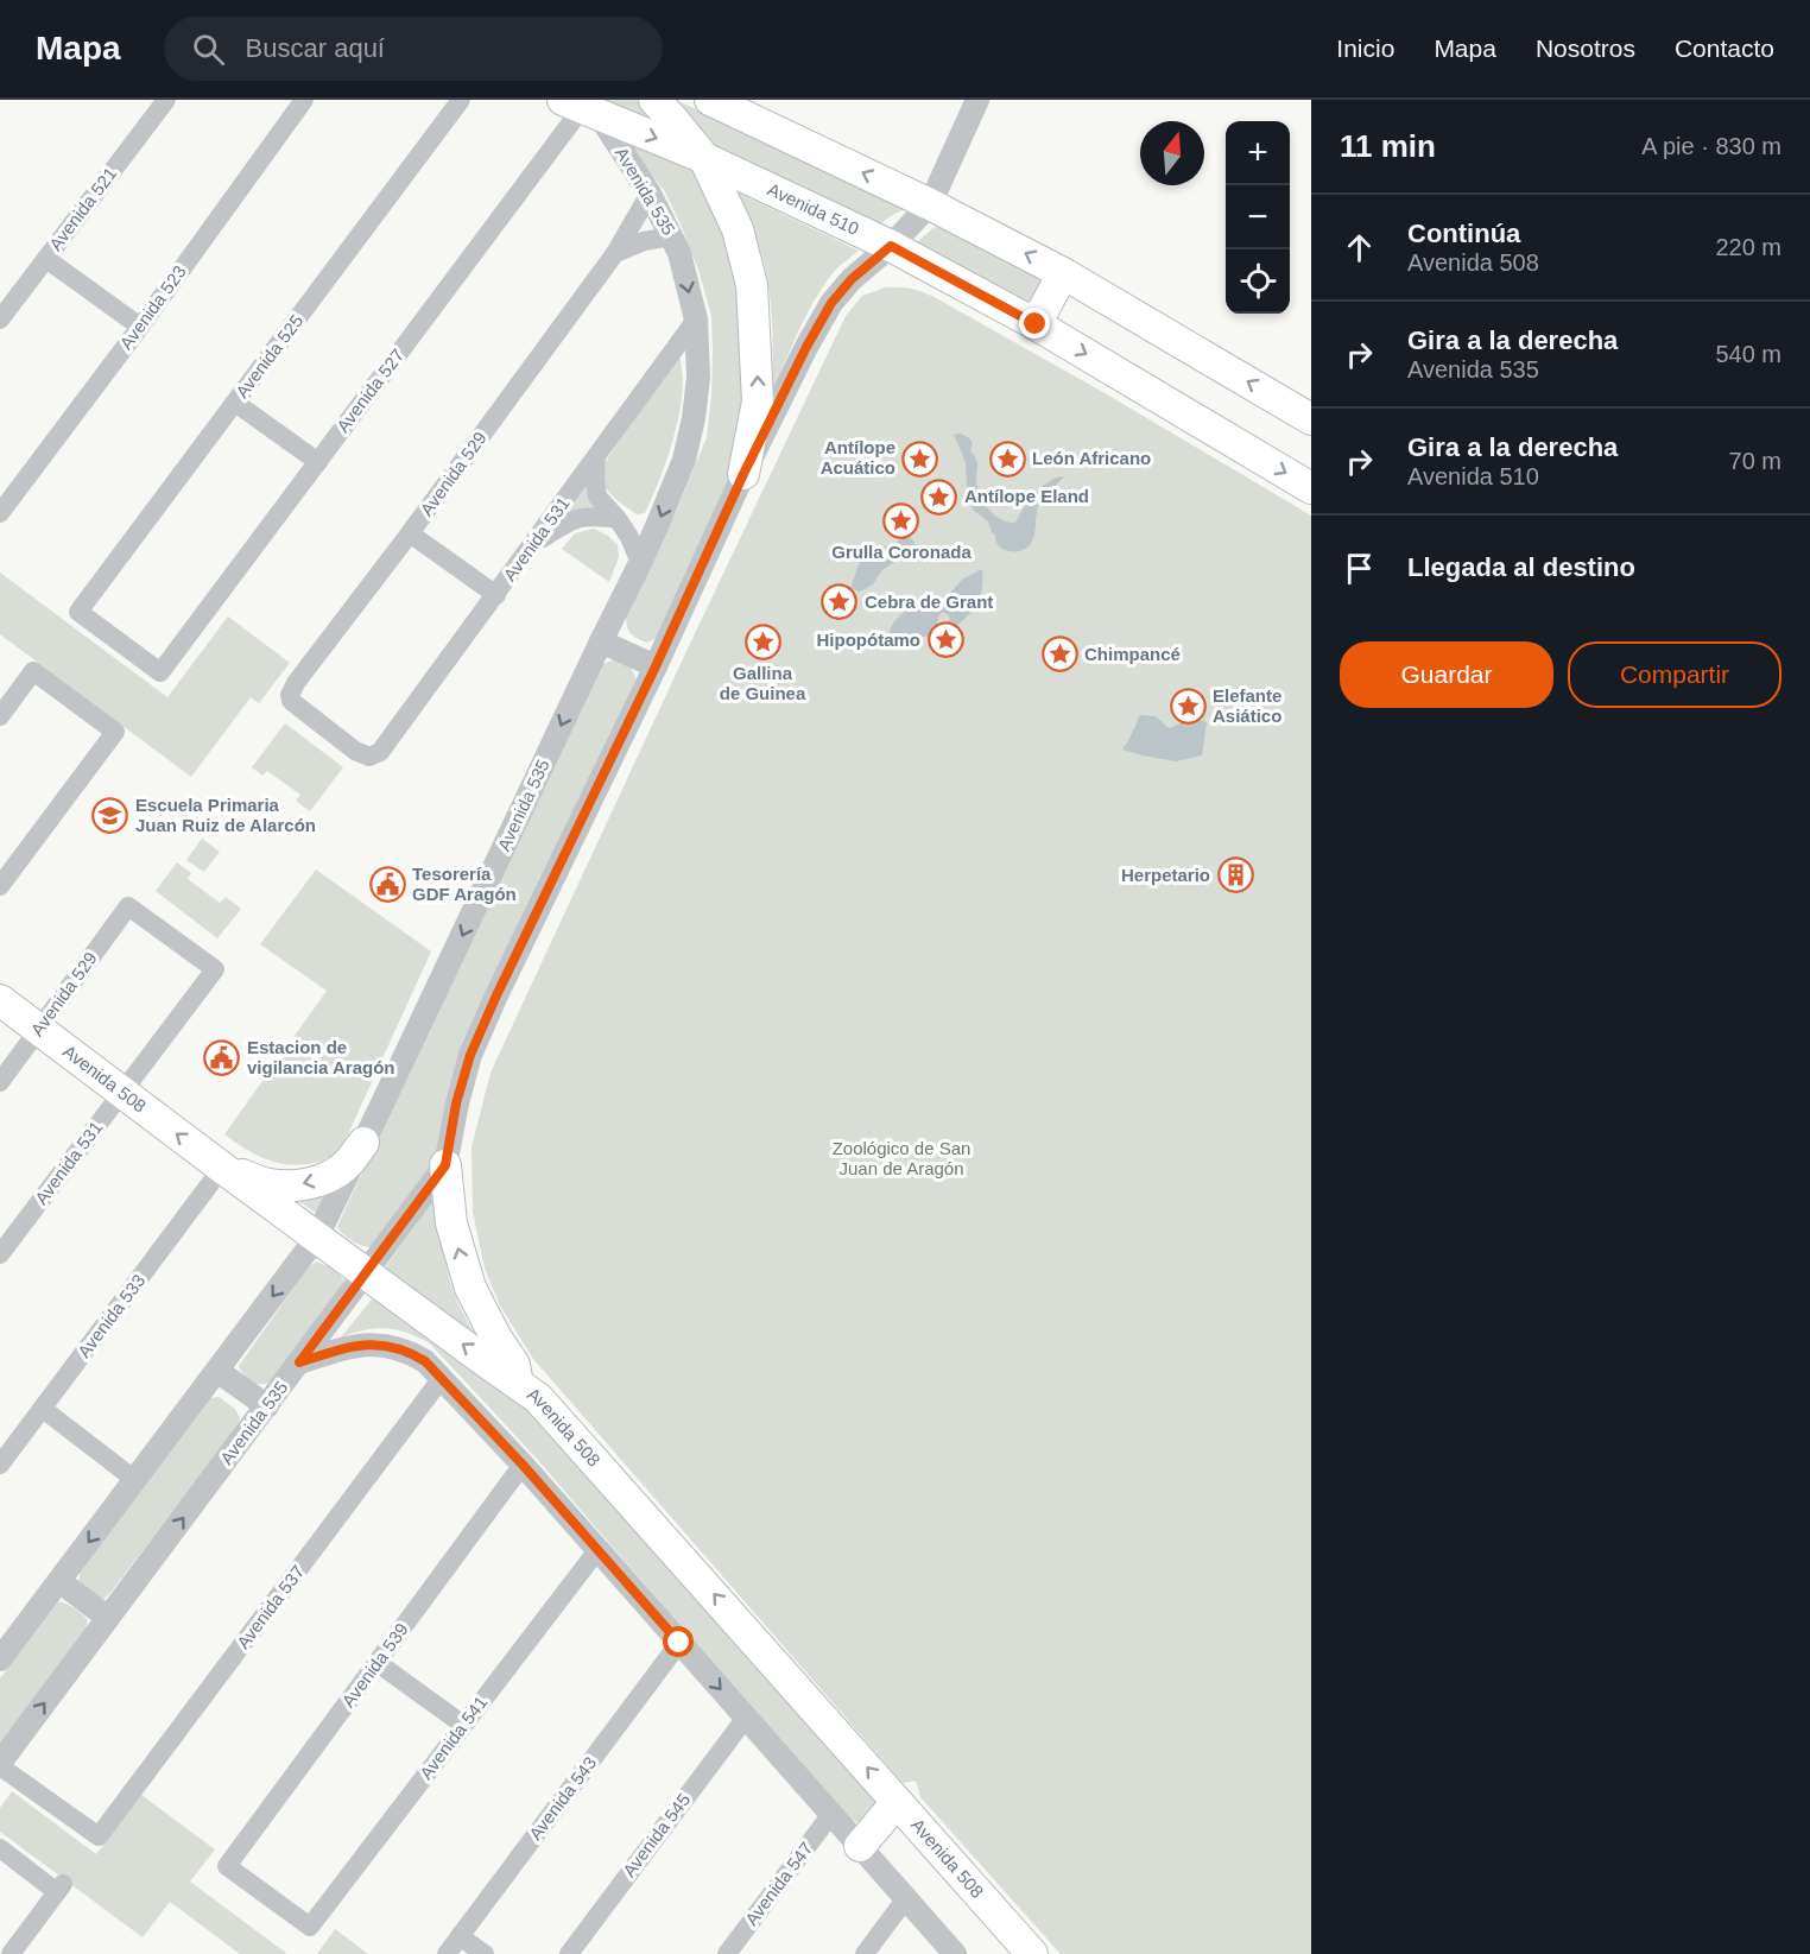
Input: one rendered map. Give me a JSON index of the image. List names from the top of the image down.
{
  "streets": {
    "main road": ["Avenida 510", "Avenida 508"],
    "street": [
      "Avenida 535",
      "Avenida 521",
      "Avenida 523",
      "Avenida 525",
      "Avenida 527",
      "Avenida 529",
      "Avenida 531",
      "Avenida 533",
      "Avenida 537",
      "Avenida 539",
      "Avenida 541",
      "Avenida 543",
      "Avenida 545",
      "Avenida 547"
    ]
  },
  "crossings": [
    ["Avenida 535", "Avenida 510"],
    ["Avenida 535", "Avenida 527"],
    ["Avenida 535", "Avenida 529"],
    ["Avenida 535", "Avenida 531"],
    ["Avenida 535", "Avenida 508"],
    ["Avenida 535", "Avenida 537"],
    ["Avenida 510", "Avenida 527"],
    ["Avenida 525", "Avenida 527"],
    ["Avenida 529", "Avenida 531"],
    ["Avenida 529", "Avenida 508"],
    ["Avenida 531", "Avenida 508"],
    ["Avenida 508", "Avenida 533"],
    ["Avenida 539", "Avenida 541"]
  ],
  "one_way": ["Avenida 508"],
  "parks": ["Zoológico de San Juan de Aragón"],
  "places": {
    "place": [
      "Antílope Acuático",
      "León Africano",
      "Antílope Eland",
      "Grulla Coronada",
      "Cebra de Grant",
      "Hipopótamo",
      "Gallina de Guinea",
      "Chimpancé",
      "Elefante Asiático"
    ],
    "school or university": ["Escuela Primaria Juan Ruiz de Alarcón"],
    "building": ["Herpetario"],
    "public building": ["Tesorería GDF Aragón", "Estacion de vigilancia Aragón"]
  },
  "north": "top",
  "page": {
    "header": "Mapa",
    "search": "Buscar aquí",
    "nav": [
      "Inicio",
      "Mapa",
      "Nosotros",
      "Contacto"
    ],
    "heading": ["11 min", "A pie · 830 m"],
    "map_buttons": ["+", "−"],
    "list": [
      ["Continúa", "Avenida 508", "220 m"],
      ["Gira a la derecha", "Avenida 535", "540 m"],
      ["Gira a la derecha", "Avenida 510", "70 m"],
      "Llegada al destino"
    ],
    "buttons": ["Guardar", "Compartir"]
  }
}
